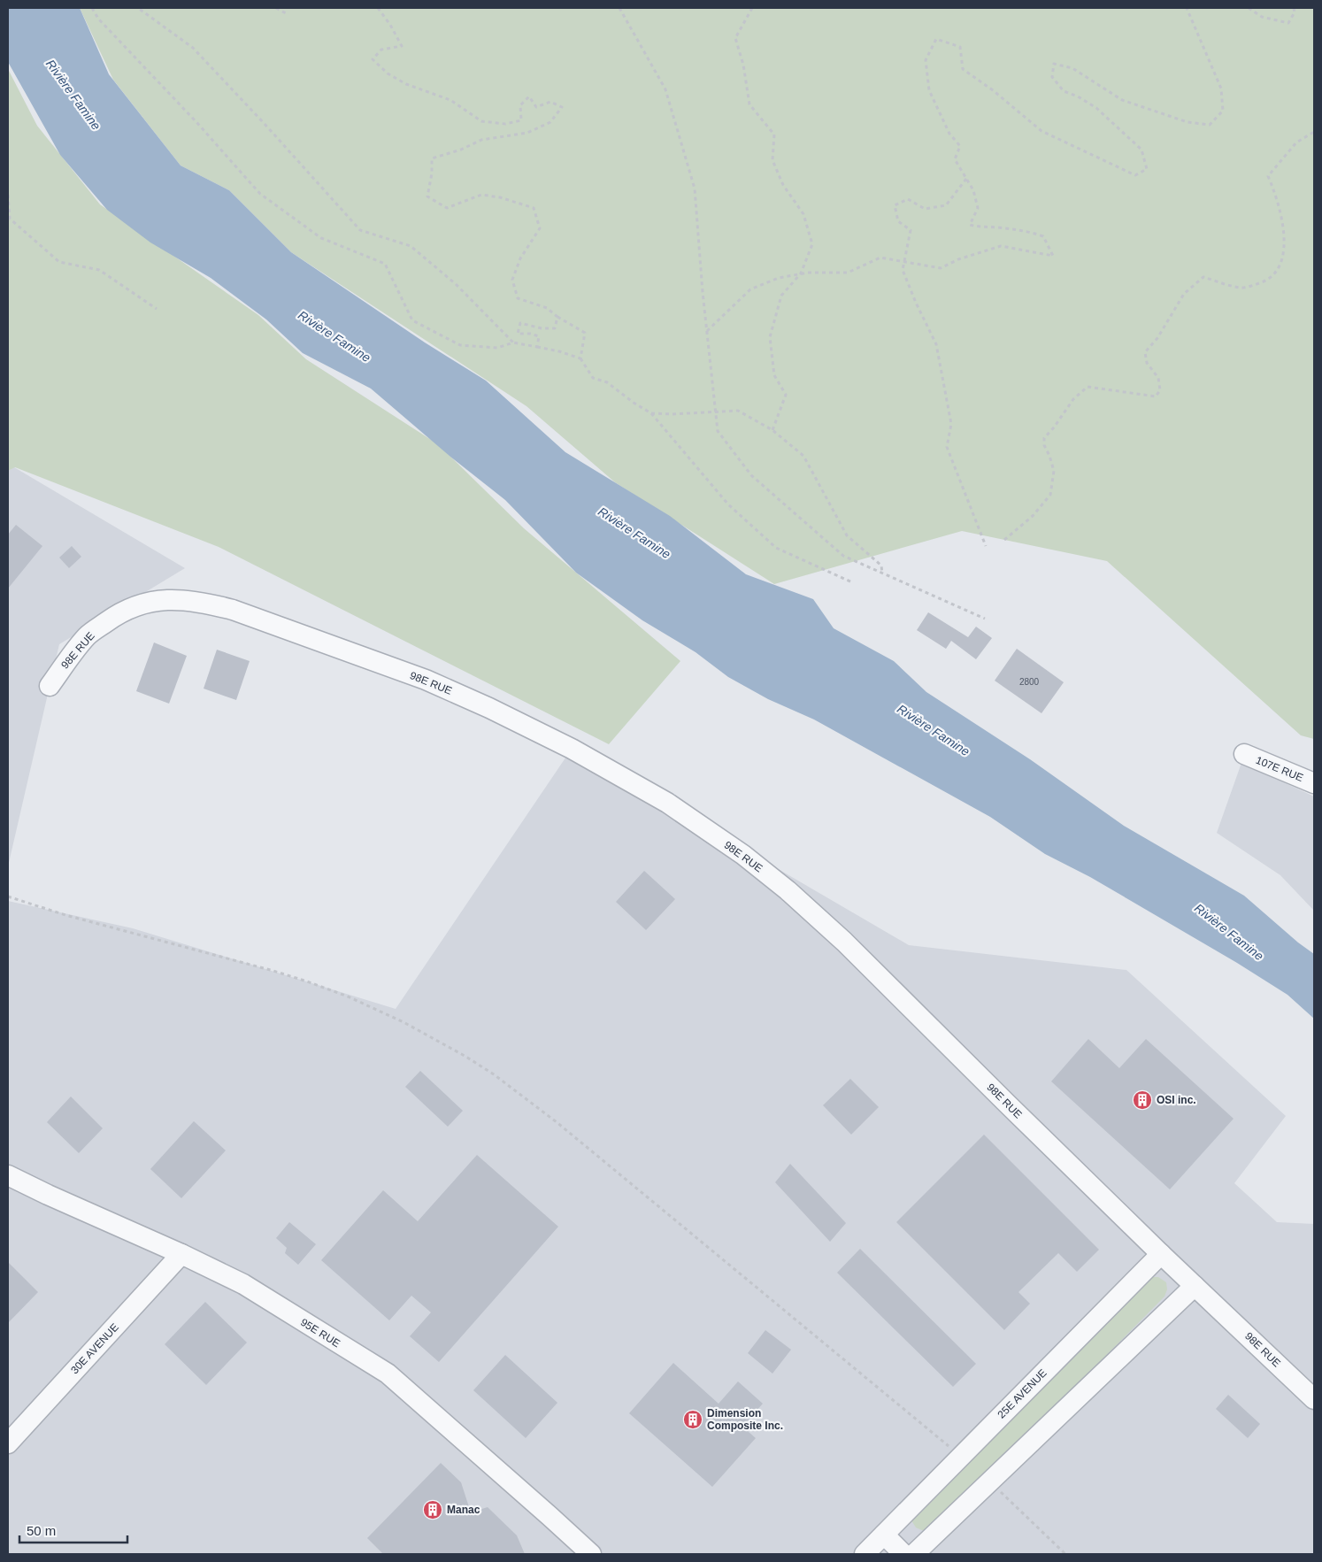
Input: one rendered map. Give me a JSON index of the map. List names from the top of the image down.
{
  "streets": {
    "street": [
      "98E RUE",
      "107E RUE",
      "95E RUE",
      "30E AVENUE",
      "25E AVENUE"
    ]
  },
  "crossings": [
    ["98E RUE", "25E AVENUE"],
    ["95E RUE", "30E AVENUE"]
  ],
  "water": ["Rivière Famine"],
  "places": {
    "building": ["OSI inc.", "Dimension Composite Inc.", "Manac"]
  },
  "house_numbers": ["2800"],
  "scale_bar": "50 m"
}
